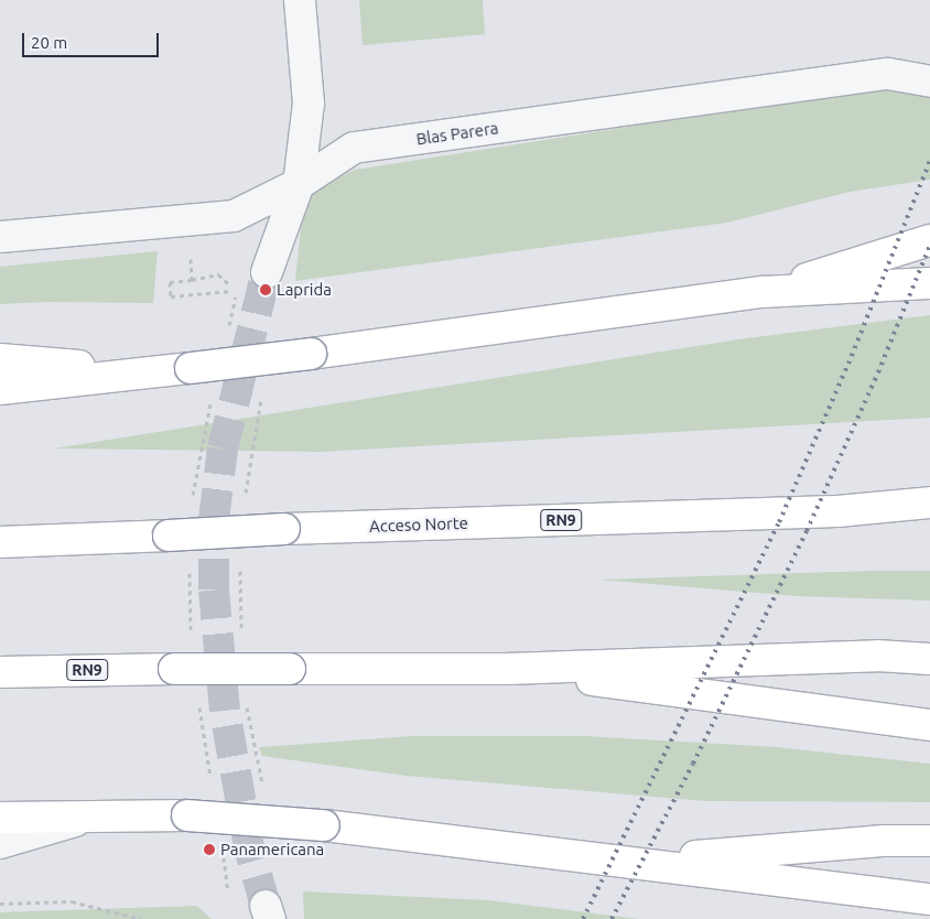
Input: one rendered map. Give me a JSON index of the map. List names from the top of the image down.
{
  "streets": {
    "highway": ["RN9", "Acceso Norte"],
    "street": ["Blas Parera"]
  },
  "places": ["Laprida", "Panamericana"],
  "scale_bar": "20 m"
}
